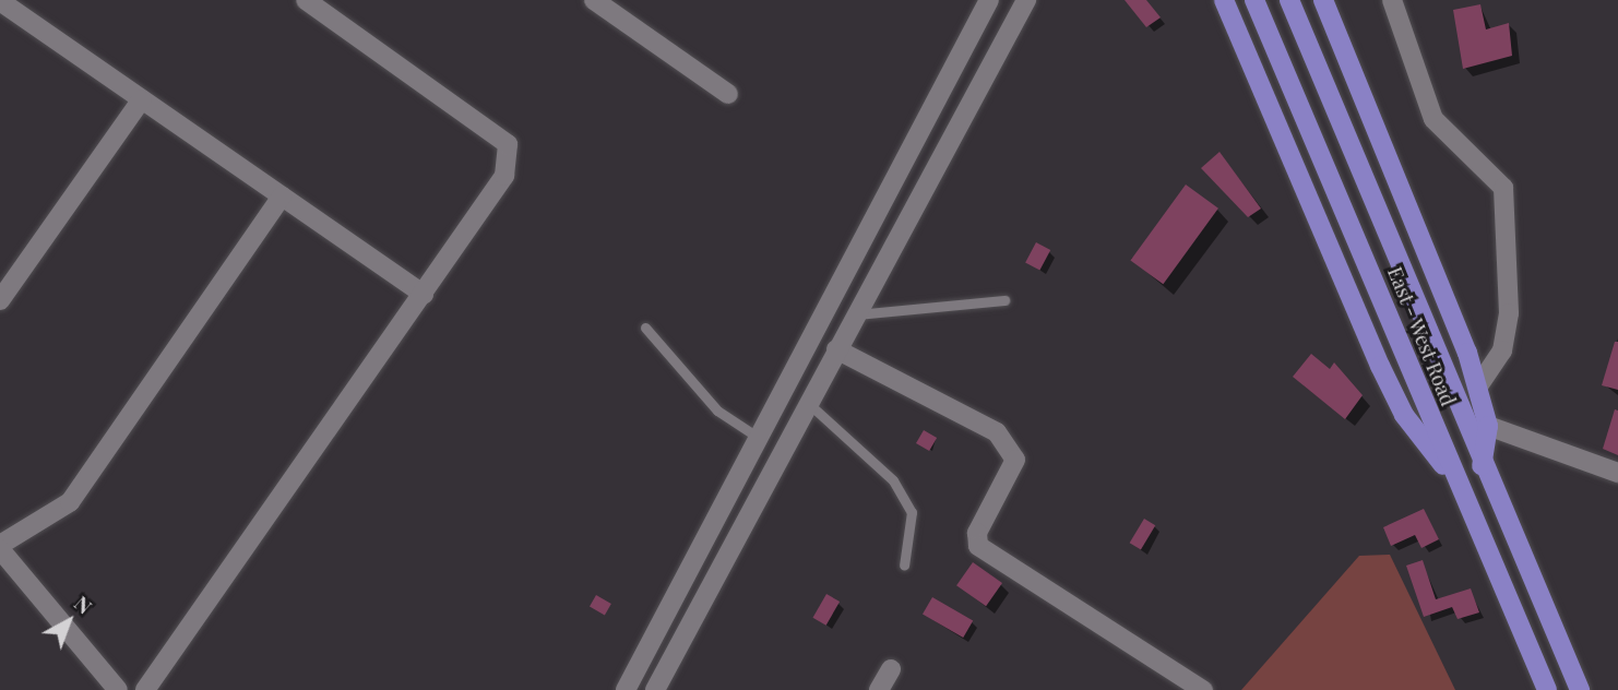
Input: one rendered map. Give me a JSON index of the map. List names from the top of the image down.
{
  "streets": {
    "main road": ["East - West Road"]
  },
  "north": "top right"
}
